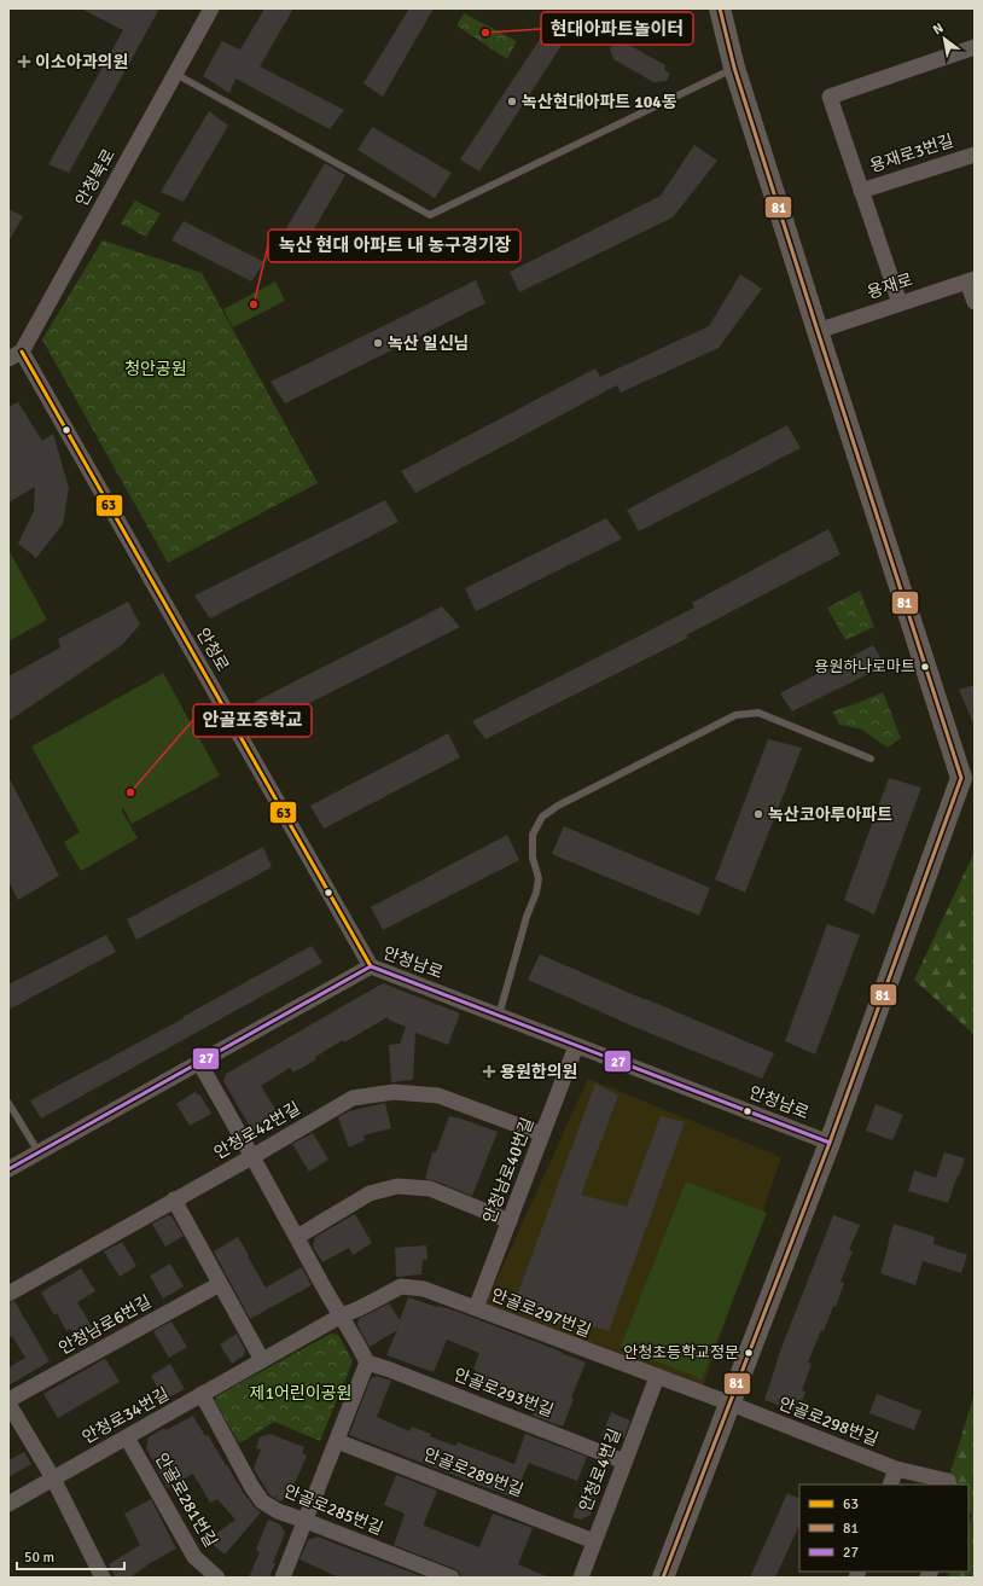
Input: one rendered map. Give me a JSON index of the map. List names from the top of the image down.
{
  "streets": {
    "street": [
      "용재로3번길",
      "안청북로",
      "용재로",
      "안청로",
      "안청남로",
      "안청로42번길",
      "안청남로40번길",
      "안골로297번길",
      "안청남로6번길",
      "안골로293번길",
      "안청로34번길",
      "안골로298번길",
      "안청로4번길",
      "안골로289번길",
      "안골로281번길",
      "안골로285번길"
    ]
  },
  "crossings": [
    ["용재로3번길", "용재로"],
    ["안청북로", "안청로"],
    ["안청로", "안청남로"],
    ["안청남로", "안청남로40번길"],
    ["안청로42번길", "안청남로40번길"],
    ["안청남로40번길", "안골로297번길"],
    ["안골로297번길", "안청로34번길"],
    ["안골로297번길", "안골로298번길"],
    ["안골로297번길", "안청로4번길"],
    ["안청남로6번길", "안청로34번길"],
    ["안골로293번길", "안청로4번길"],
    ["안청로34번길", "안골로281번길"],
    ["안청로34번길", "안골로285번길"],
    ["안청로4번길", "안골로289번길"]
  ],
  "parks": ["청안공원", "제1어린이공원"],
  "places": {
    "other": [
      "현대아파트놀이터",
      "녹산현대아파트 104동",
      "녹산 현대 아파트 내 농구경기장",
      "녹산 일신님",
      "용원하나로마트",
      "안골포중학교",
      "녹산코아루아파트",
      "안청초등학교정문"
    ],
    "health": ["이소아과의원", "용원한의원"]
  },
  "lines": ["transit line 81", "transit line 63", "transit line 27"],
  "legend": ["63", "81", "27"],
  "scale_bar": "50 m",
  "north": "top left"
}
